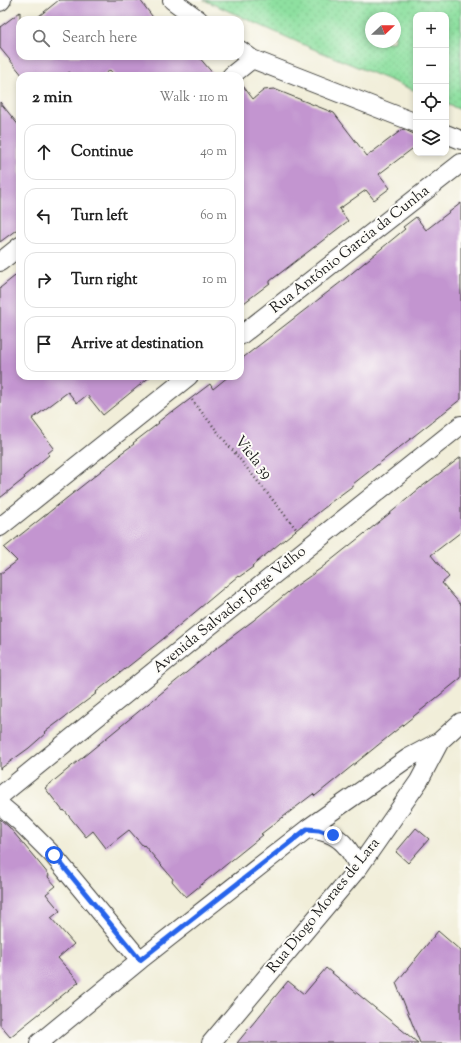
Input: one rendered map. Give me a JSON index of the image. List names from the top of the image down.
{
  "streets": {
    "street": ["Rua Antônio Garcia da Cunha", "Avenida Salvador Jorge Velho", "Rua Diogo Moraes de Lara"],
    "path": ["Viela 39"]
  },
  "crossings": [
    ["Viela 39", "Avenida Salvador Jorge Velho"]
  ],
  "north": "right",
  "page": {
    "map_buttons": ["+", "−"],
    "search": "Search here",
    "heading": ["2 min", "Walk · 110 m"],
    "list": [
      ["Continue", "40 m"],
      ["Turn left", "60 m"],
      ["Turn right", "10 m"],
      "Arrive at destination"
    ]
  }
}
